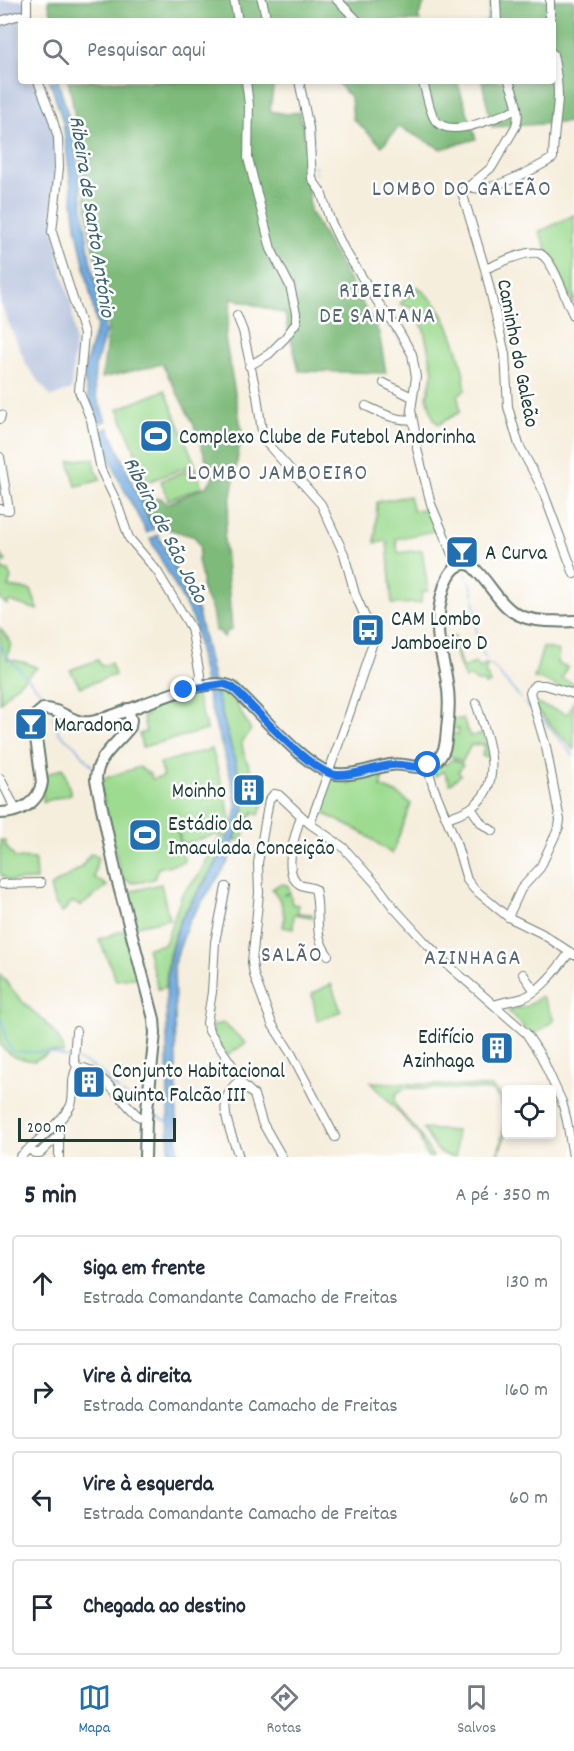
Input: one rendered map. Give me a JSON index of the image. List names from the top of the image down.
{
  "streets": {
    "street": ["Caminho do Galeão"]
  },
  "districts": [
    "LOMBO DO GALEÃO",
    "RIBEIRA DE SANTANA",
    "LOMBO JAMBOEIRO",
    "SALÃO",
    "AZINHAGA"
  ],
  "water": ["Ribeira de Santo António", "Ribeira de São João"],
  "places": {
    "sports": ["Complexo Clube de Futebol Andorinha", "Estádio da Imaculada Conceição"],
    "bar": ["A Curva", "Maradona"],
    "bus stop": ["CAM Lombo Jamboeiro D"],
    "building": ["Moinho", "Edifício Azinhaga", "Conjunto Habitacional Quinta Falcão III"]
  },
  "scale_bar": "200 m",
  "page": {
    "search": "Pesquisar aqui",
    "scale": "200 m",
    "heading": ["5 min", "A pé · 350 m"],
    "list": [
      ["Siga em frente", "Estrada Comandante Camacho de Freitas", "130 m"],
      ["Vire à direita", "Estrada Comandante Camacho de Freitas", "160 m"],
      ["Vire à esquerda", "Estrada Comandante Camacho de Freitas", "60 m"],
      "Chegada ao destino"
    ],
    "nav": ["Mapa", "Rotas", "Salvos"]
  }
}
